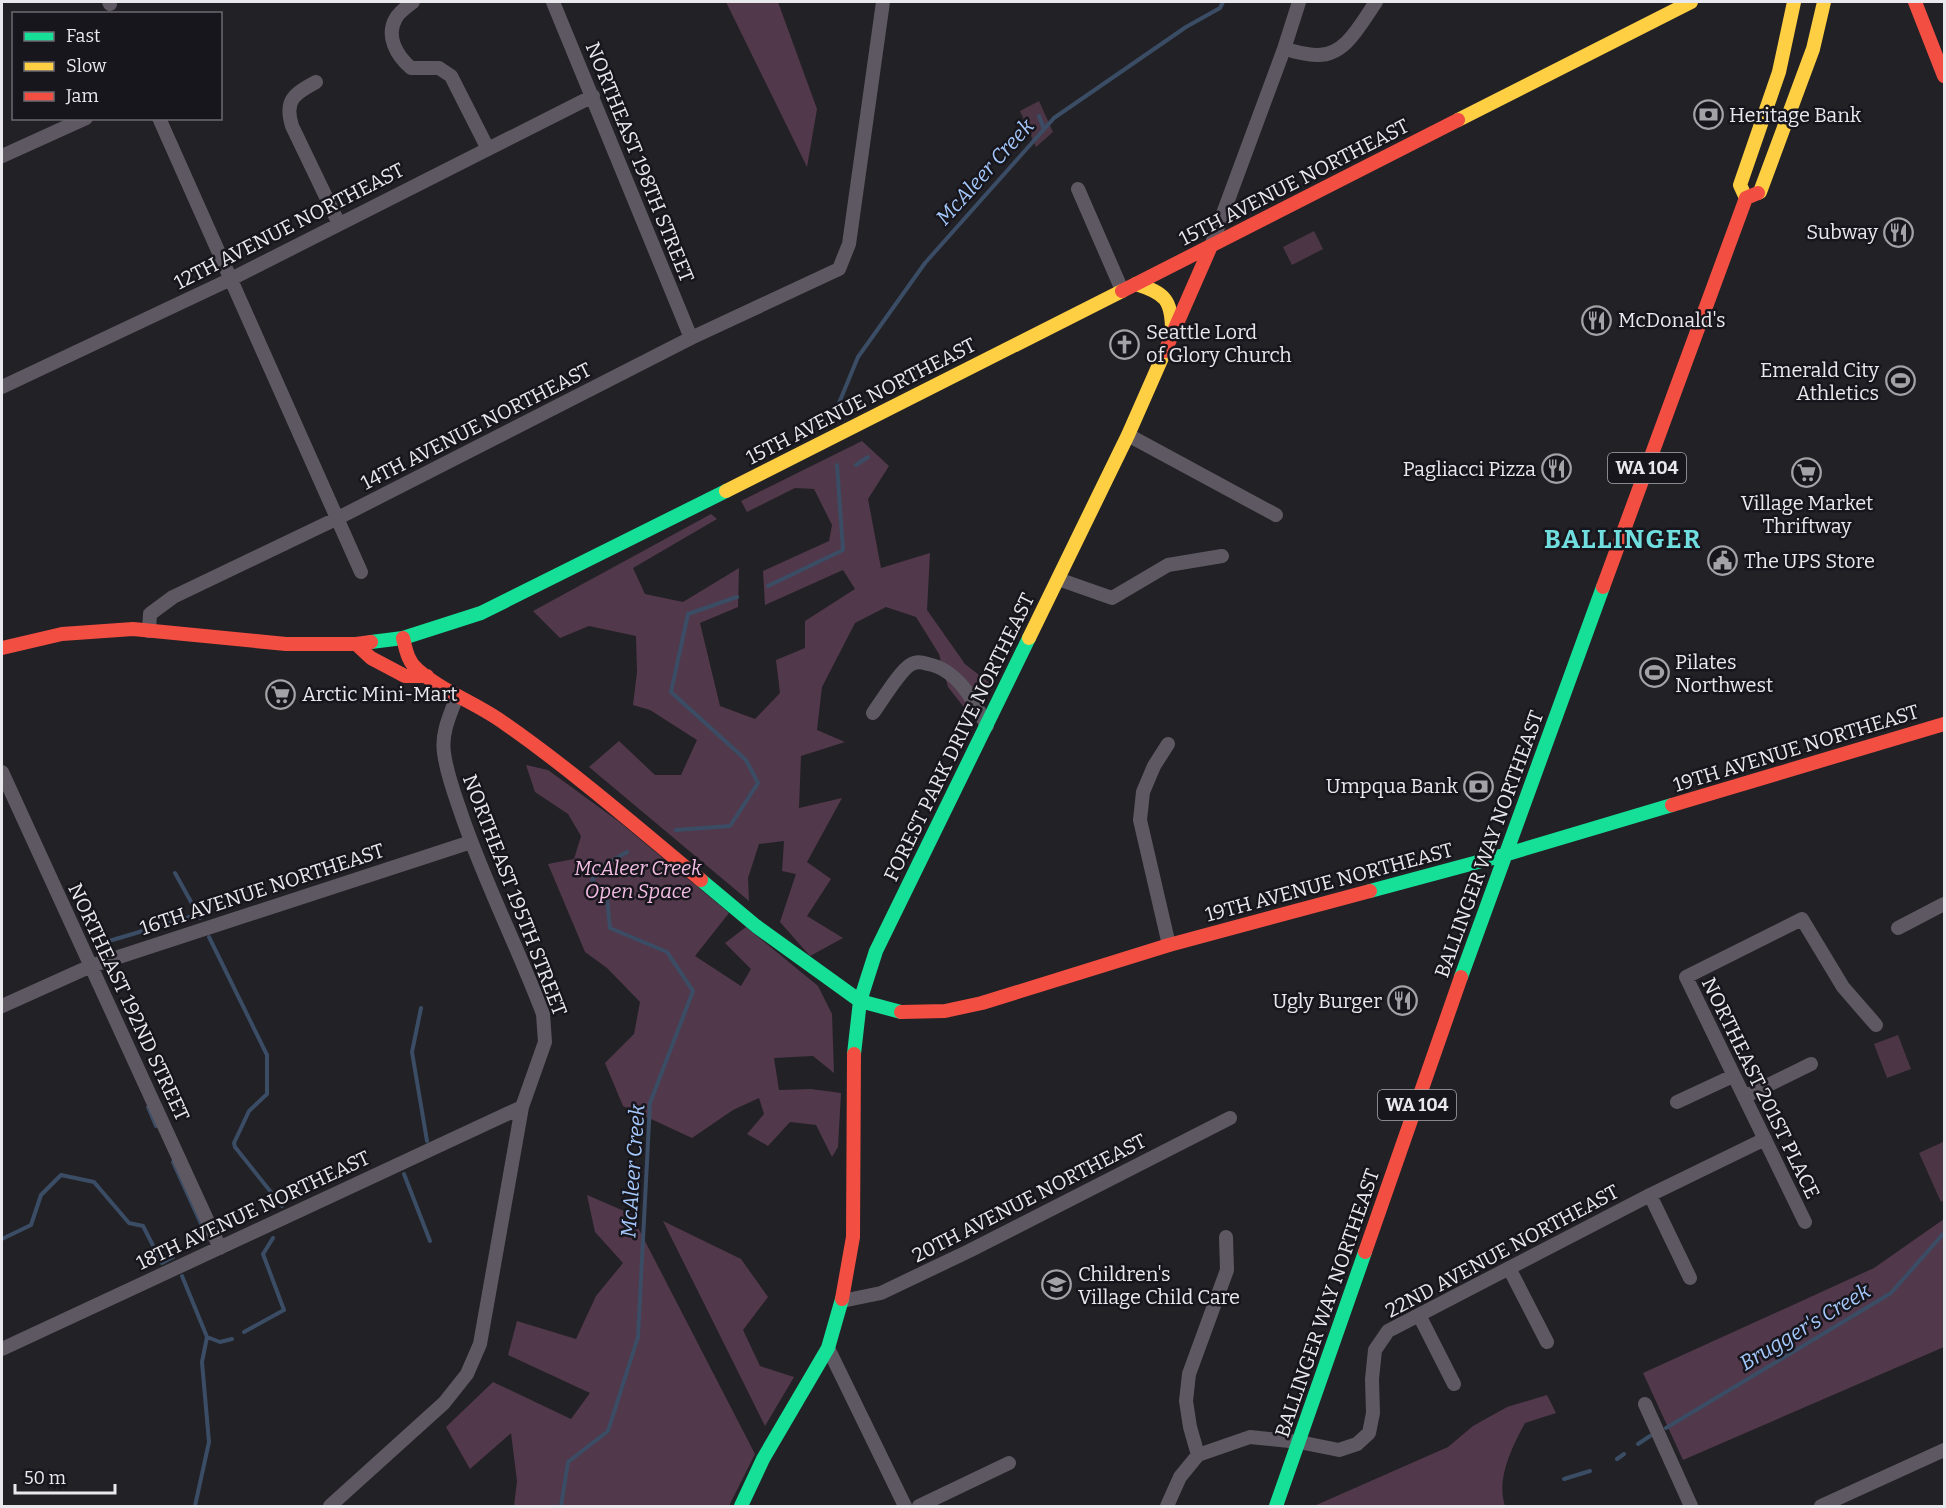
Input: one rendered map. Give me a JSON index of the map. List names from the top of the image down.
{
  "streets": {
    "main road": [
      "15TH AVENUE NORTHEAST",
      "WA 104",
      "FOREST PARK DRIVE NORTHEAST",
      "19TH AVENUE NORTHEAST",
      "BALLINGER WAY NORTHEAST"
    ],
    "street": [
      "NORTHEAST 198TH STREET",
      "12TH AVENUE NORTHEAST",
      "14TH AVENUE NORTHEAST",
      "16TH AVENUE NORTHEAST",
      "NORTHEAST 195TH STREET",
      "NORTHEAST 192ND STREET",
      "NORTHEAST 201ST PLACE",
      "20TH AVENUE NORTHEAST",
      "18TH AVENUE NORTHEAST",
      "22ND AVENUE NORTHEAST"
    ]
  },
  "crossings": [
    ["NORTHEAST 198TH STREET", "12TH AVENUE NORTHEAST"],
    ["NORTHEAST 198TH STREET", "14TH AVENUE NORTHEAST"],
    ["15TH AVENUE NORTHEAST", "14TH AVENUE NORTHEAST"],
    ["15TH AVENUE NORTHEAST", "FOREST PARK DRIVE NORTHEAST"],
    ["FOREST PARK DRIVE NORTHEAST", "19TH AVENUE NORTHEAST"],
    ["FOREST PARK DRIVE NORTHEAST", "20TH AVENUE NORTHEAST"],
    ["19TH AVENUE NORTHEAST", "BALLINGER WAY NORTHEAST"],
    ["BALLINGER WAY NORTHEAST", "22ND AVENUE NORTHEAST"],
    ["16TH AVENUE NORTHEAST", "NORTHEAST 195TH STREET"],
    ["16TH AVENUE NORTHEAST", "NORTHEAST 192ND STREET"],
    ["NORTHEAST 195TH STREET", "18TH AVENUE NORTHEAST"],
    ["NORTHEAST 192ND STREET", "18TH AVENUE NORTHEAST"],
    ["NORTHEAST 201ST PLACE", "22ND AVENUE NORTHEAST"]
  ],
  "districts": ["BALLINGER"],
  "water": ["McAleer Creek", "Brugger's Creek"],
  "parks": ["McAleer Creek Open Space"],
  "places": {
    "bank": ["Heritage Bank", "Umpqua Bank"],
    "restaurant": [
      "Subway",
      "McDonald's",
      "Pagliacci Pizza",
      "Ugly Burger"
    ],
    "church": ["Seattle Lord of Glory Church"],
    "sports": ["Emerald City Athletics", "Pilates Northwest"],
    "supermarket": ["Village Market Thriftway", "Arctic Mini-Mart"],
    "public building": ["The UPS Store"],
    "school or university": ["Children's Village Child Care"]
  },
  "legend": ["Fast", "Slow", "Jam"],
  "scale_bar": "50 m"
}
